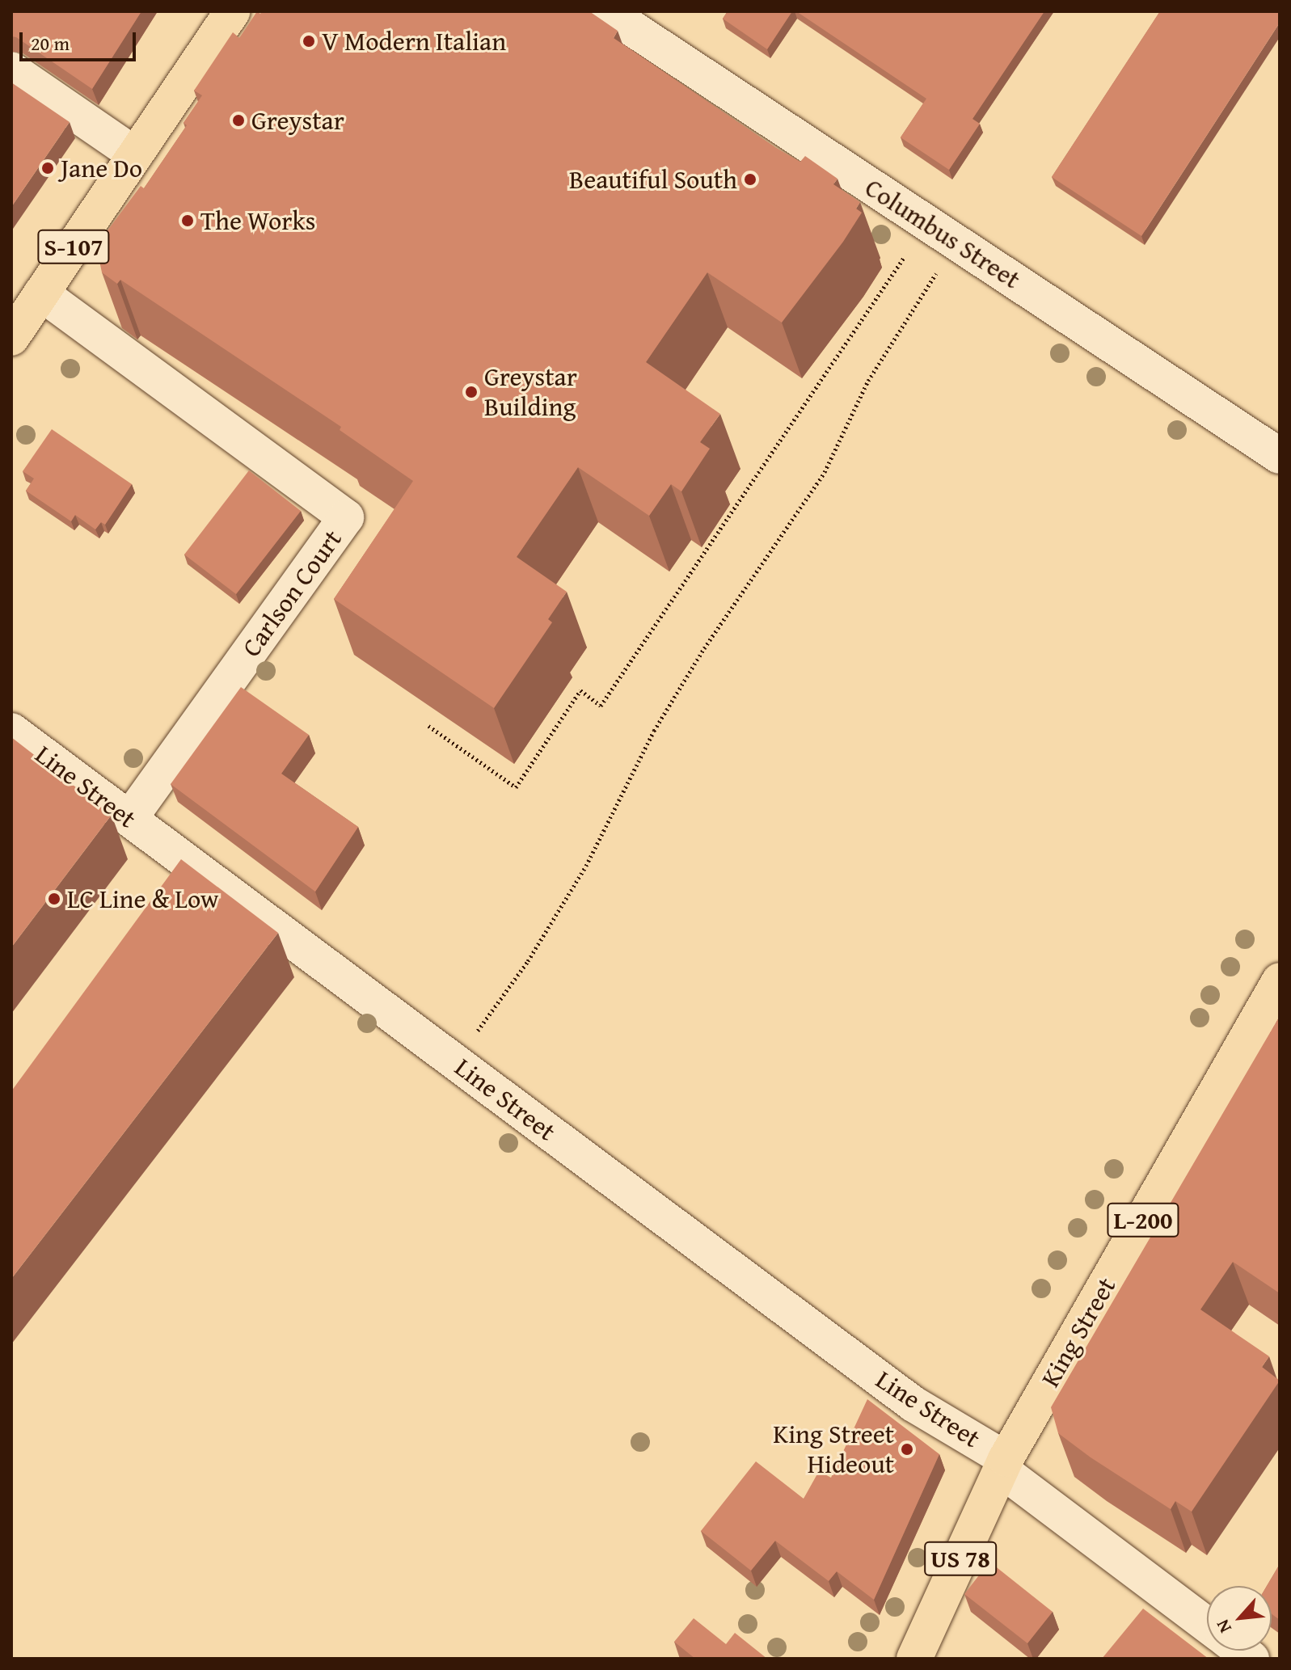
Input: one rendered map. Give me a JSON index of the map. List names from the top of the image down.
{
  "streets": {
    "main road": [
      "S-107",
      "L-200",
      "King Street",
      "US 78"
    ],
    "street": ["Columbus Street", "Carlson Court", "Line Street"]
  },
  "crossings": [
    ["S-107", "Carlson Court"],
    ["Carlson Court", "Line Street"],
    ["Line Street", "King Street"]
  ],
  "places": [
    "V Modern Italian",
    "Greystar",
    "Jane Do",
    "Beautiful South",
    "The Works",
    "Greystar Building",
    "LC Line & Low",
    "King Street Hideout"
  ],
  "scale_bar": "20 m",
  "north": "bottom left"
}
